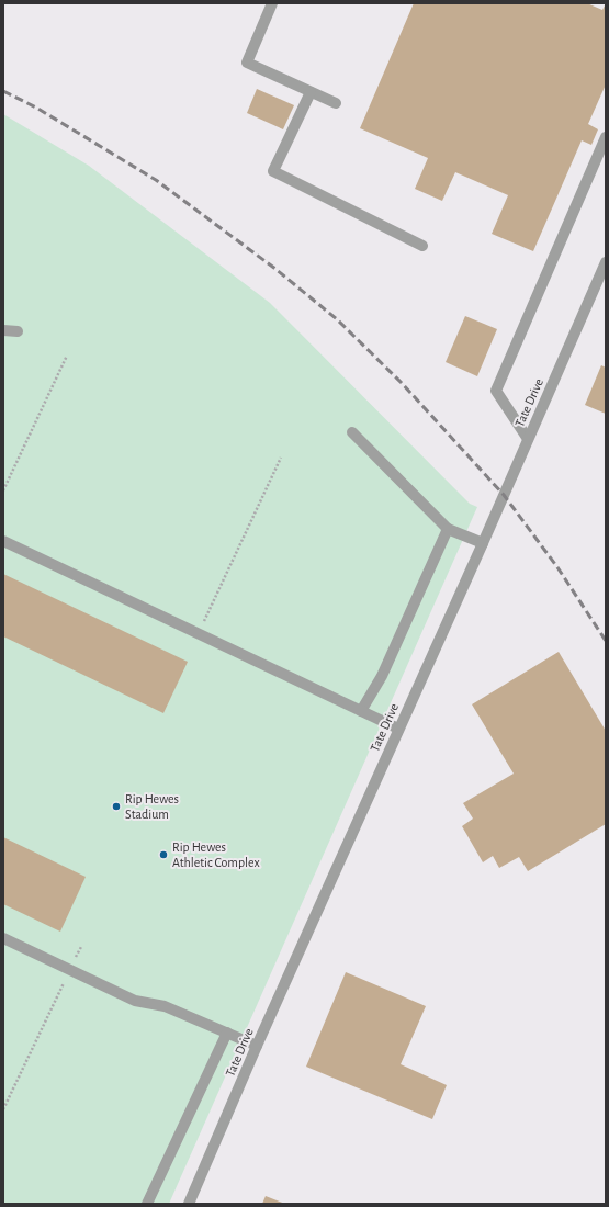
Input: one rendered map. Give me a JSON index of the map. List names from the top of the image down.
{
  "streets": {
    "street": ["Tate Drive"]
  },
  "places": ["Rip Hewes Stadium", "Rip Hewes Athletic Complex"]
}
